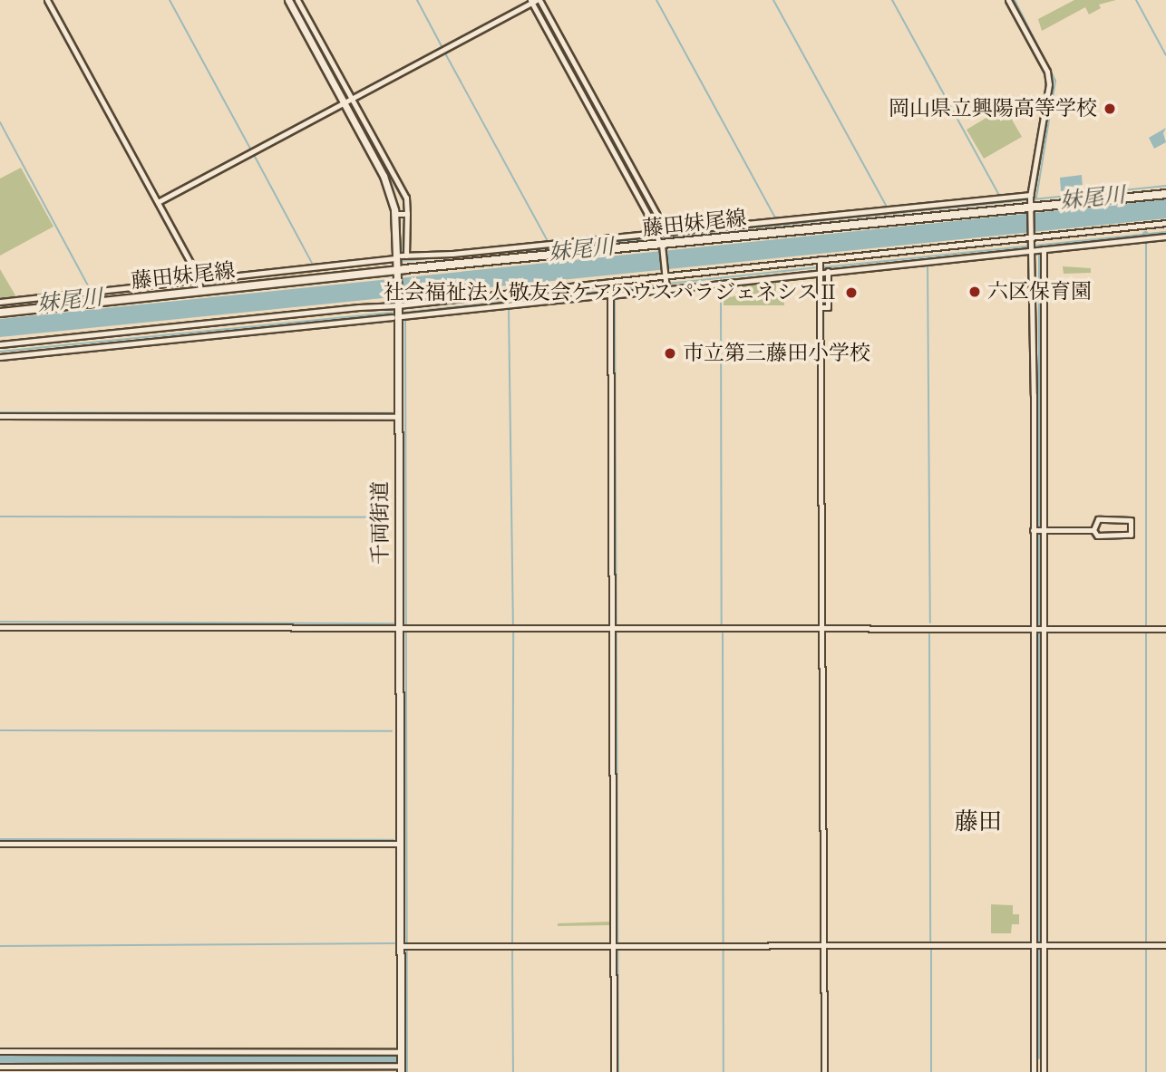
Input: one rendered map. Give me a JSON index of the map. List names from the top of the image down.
{
  "streets": {
    "main road": ["藤田妹尾線"],
    "street": ["千両街道"]
  },
  "crossings": [
    ["藤田妹尾線", "千両街道"]
  ],
  "districts": ["藤田"],
  "water": ["妹尾川"],
  "places": [
    "岡山県立興陽高等学校",
    "六区保育園",
    "社会福祉法人敬友会ケアハウスパラジェネシスⅡ",
    "市立第三藤田小学校"
  ]
}
